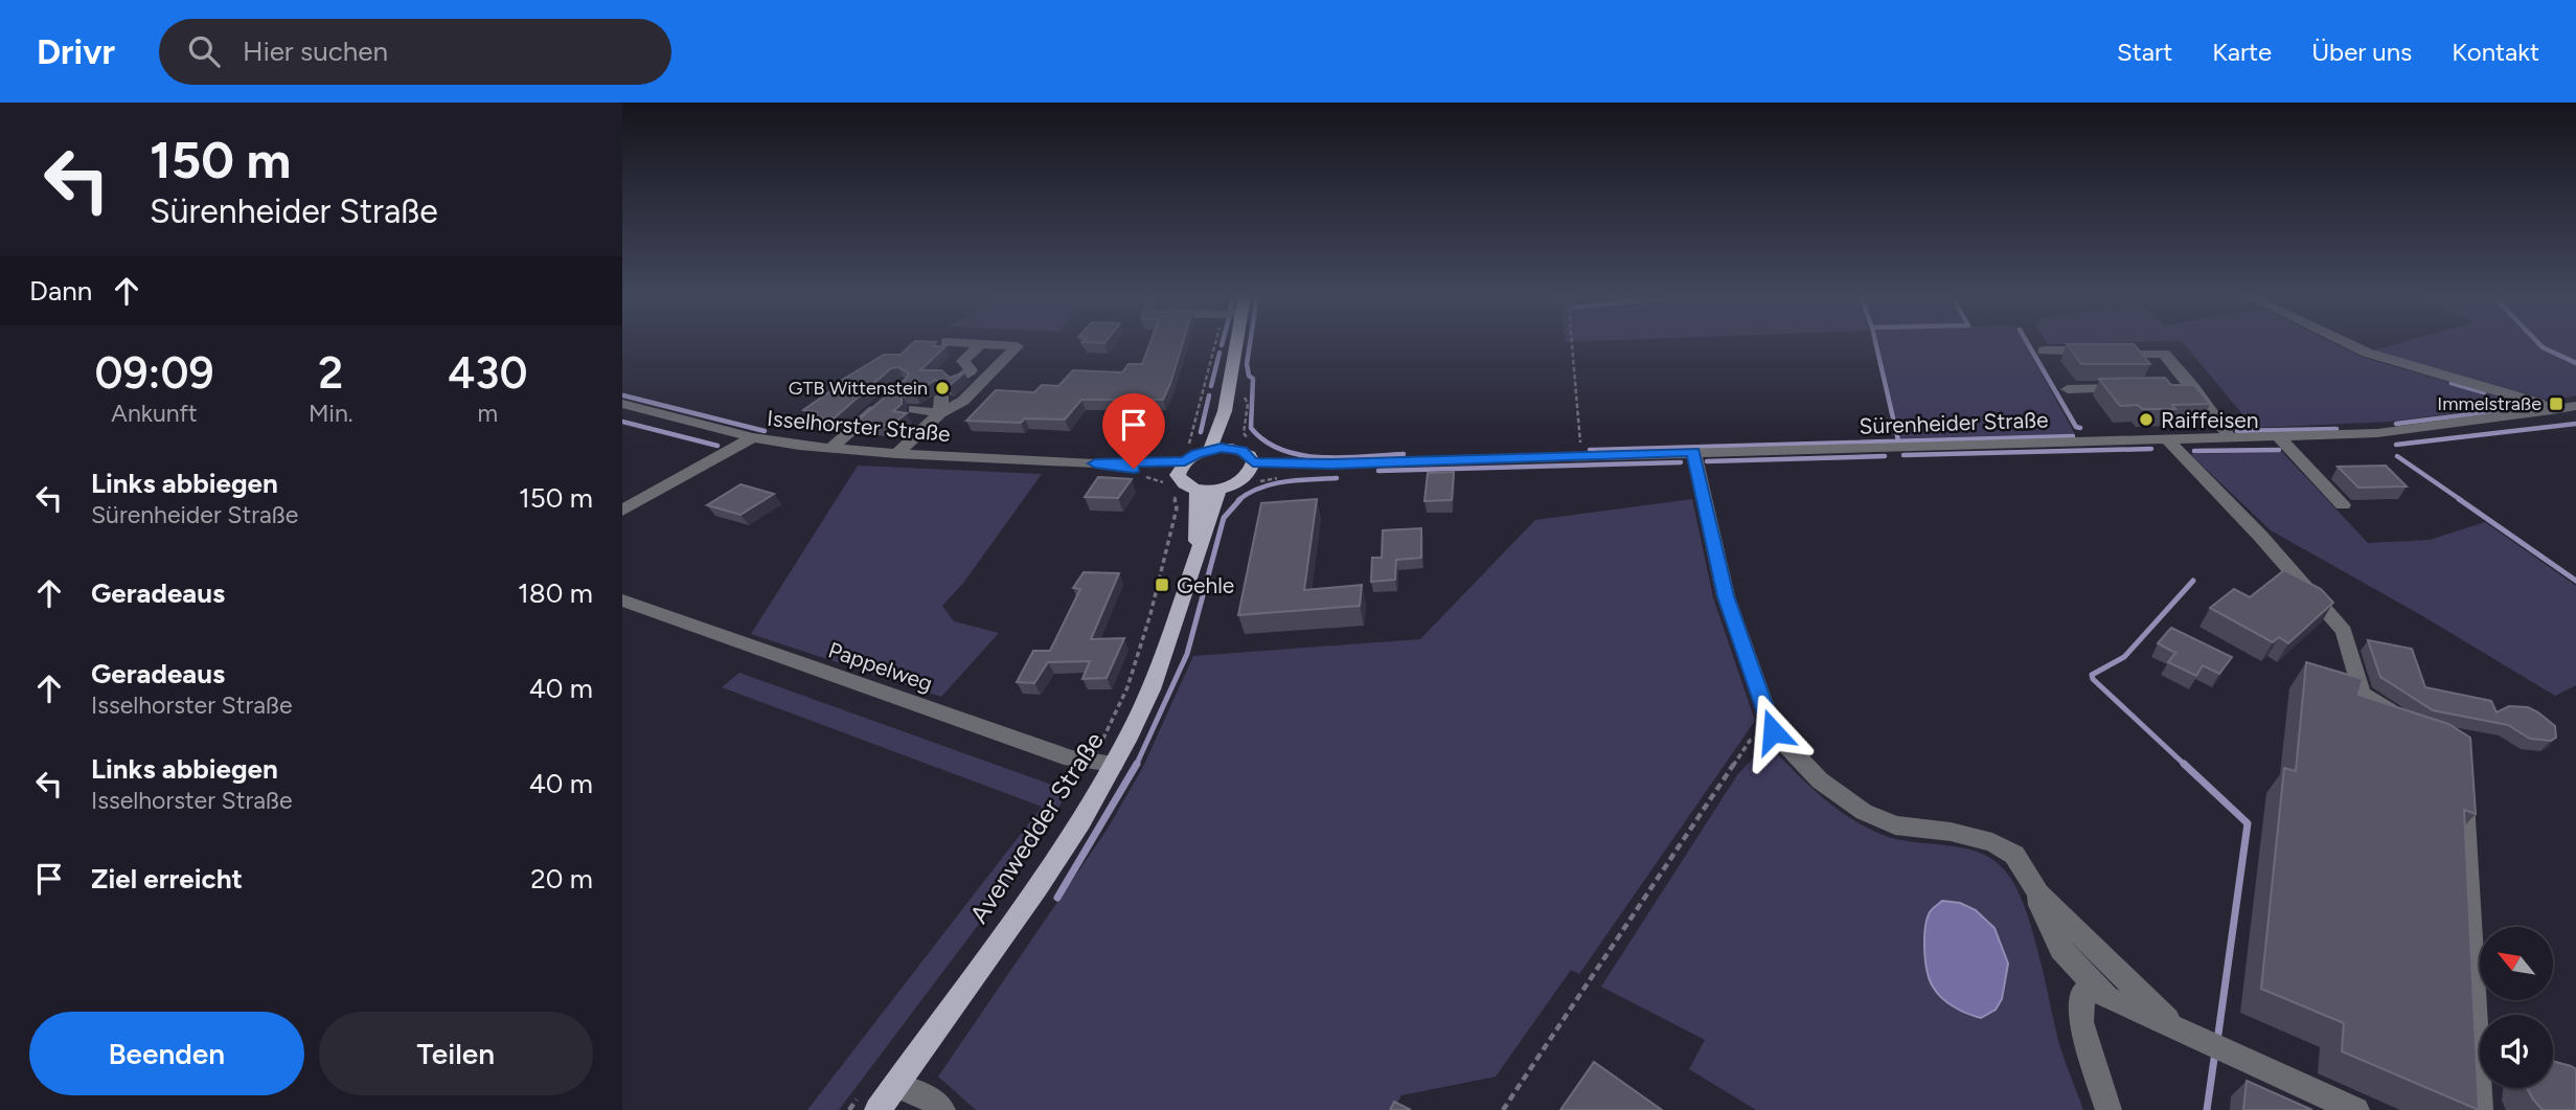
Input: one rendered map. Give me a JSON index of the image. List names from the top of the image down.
{
  "streets": {
    "main road": ["Avenwedder Straße"],
    "street": ["Sürenheider Straße", "Isselhorster Straße", "Pappelweg"]
  },
  "crossings": [
    ["Pappelweg", "Avenwedder Straße"]
  ],
  "places": {
    "other": ["GTB Wittenstein", "Raiffeisen"],
    "transit": ["Immelstraße", "Gehle"]
  },
  "north": "top left",
  "page": {
    "header": "Drivr",
    "search": "Hier suchen",
    "nav": [
      "Start",
      "Karte",
      "Über uns",
      "Kontakt"
    ],
    "turn": ["150 m", "Sürenheider Straße"],
    "then": "Dann",
    "eta": [
      "09:09",
      "Ankunft",
      "2",
      "Min.",
      "430",
      "m"
    ],
    "list": [
      {
        "name": "Links abbiegen",
        "note": "Sürenheider Straße",
        "value": "150 m"
      },
      {
        "name": "Geradeaus",
        "value": "180 m"
      },
      {
        "name": "Geradeaus",
        "note": "Isselhorster Straße",
        "value": "40 m"
      },
      {
        "name": "Links abbiegen",
        "note": "Isselhorster Straße",
        "value": "40 m"
      },
      {
        "name": "Ziel erreicht",
        "value": "20 m"
      }
    ],
    "buttons": ["Beenden", "Teilen"]
  }
}
